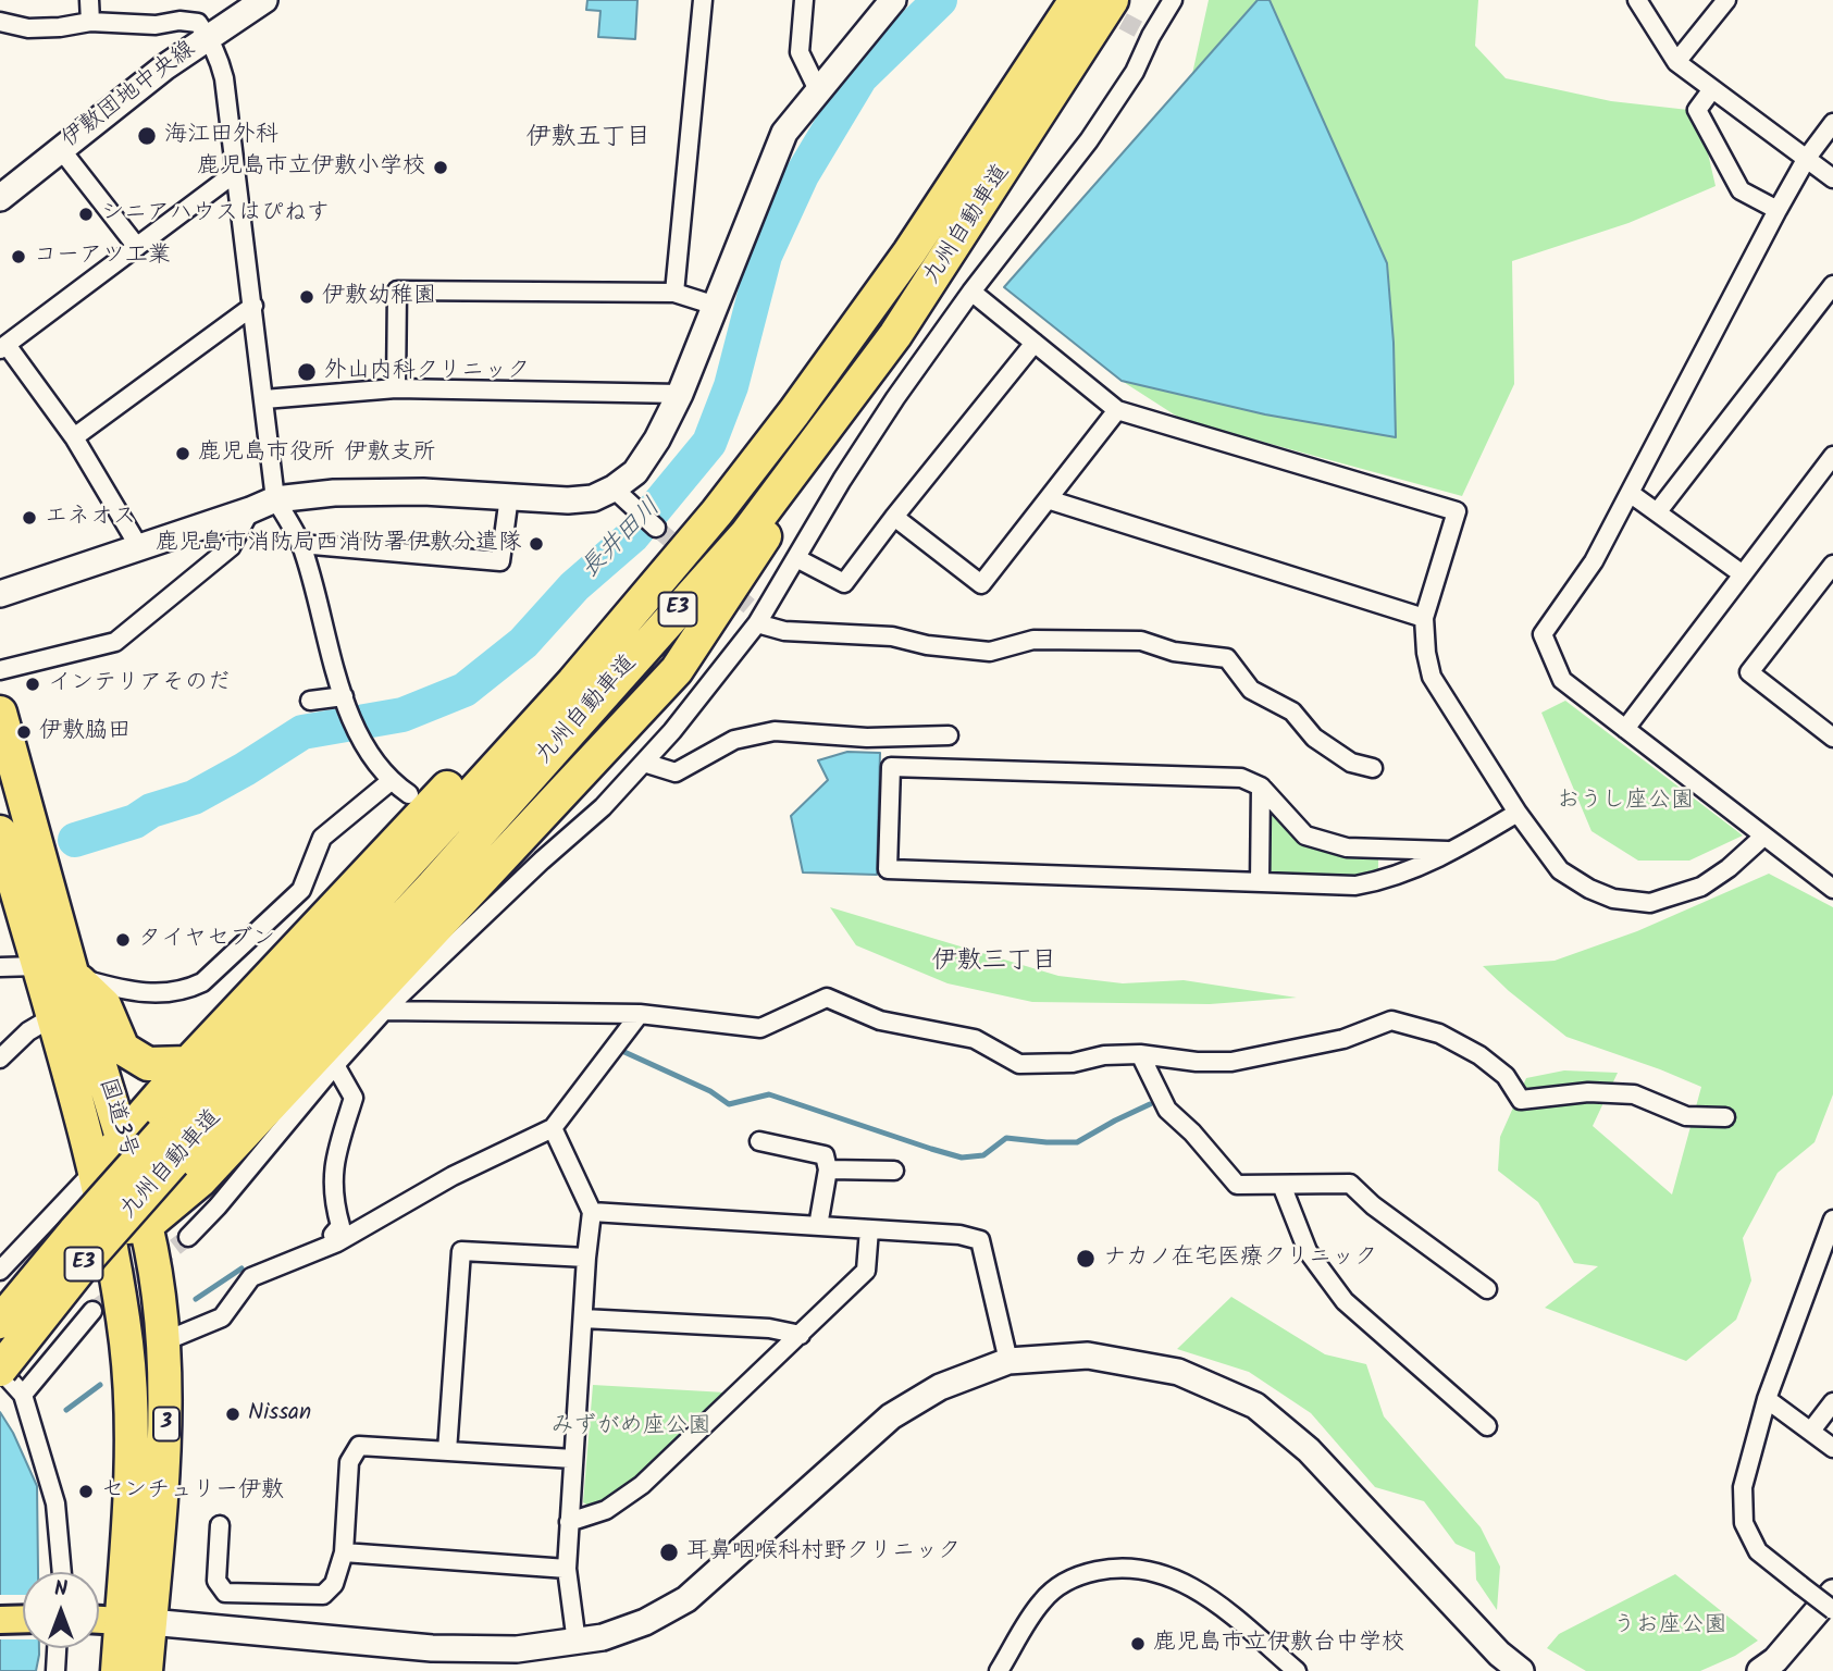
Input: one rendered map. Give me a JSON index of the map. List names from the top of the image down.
{
  "streets": {
    "highway": [
      "九州自動車道",
      "E3",
      "国道3号",
      "3"
    ],
    "street": ["伊敷団地中央線"]
  },
  "districts": ["伊敷五丁目", "伊敷三丁目"],
  "water": ["長井田川"],
  "parks": ["おうし座公園", "みずがめ座公園", "うお座公園"],
  "places": [
    "海江田外科",
    "鹿児島市立伊敷小学校",
    "シニアハウスはぴねす",
    "コーアツ工業",
    "伊敷幼稚園",
    "外山内科クリニック",
    "鹿児島市役所 伊敷支所",
    "エネオス",
    "鹿児島市消防局西消防署伊敷分遣隊",
    "インテリアそのだ",
    "伊敷脇田",
    "タイヤセブン",
    "ナカノ在宅医療クリニック",
    "Nissan",
    "センチュリー伊敷",
    "耳鼻咽喉科村野クリニック",
    "鹿児島市立伊敷台中学校"
  ],
  "north": "top"
}
